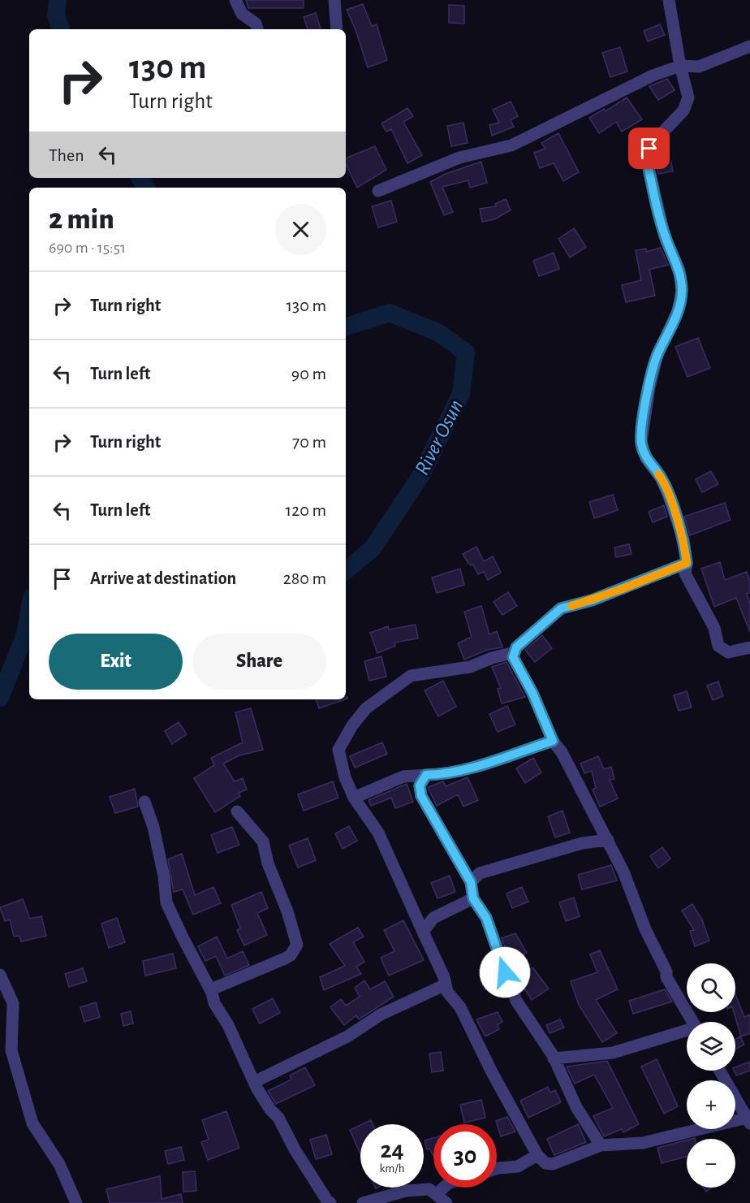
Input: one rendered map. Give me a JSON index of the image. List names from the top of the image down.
{
  "water": ["River Osun"],
  "page": {
    "turn": ["130 m", "Turn right"],
    "then": "Then",
    "heading": ["2 min", "690 m · 15:51"],
    "list": [
      {
        "name": "Turn right",
        "value": "130 m"
      },
      {
        "name": "Turn left",
        "value": "90 m"
      },
      {
        "name": "Turn right",
        "value": "70 m"
      },
      {
        "name": "Turn left",
        "value": "120 m"
      },
      {
        "name": "Arrive at destination",
        "value": "280 m"
      }
    ],
    "buttons": ["Exit", "Share"],
    "map_buttons": ["+", "−"],
    "speed": "24 km/h",
    "limit": "30"
  }
}
